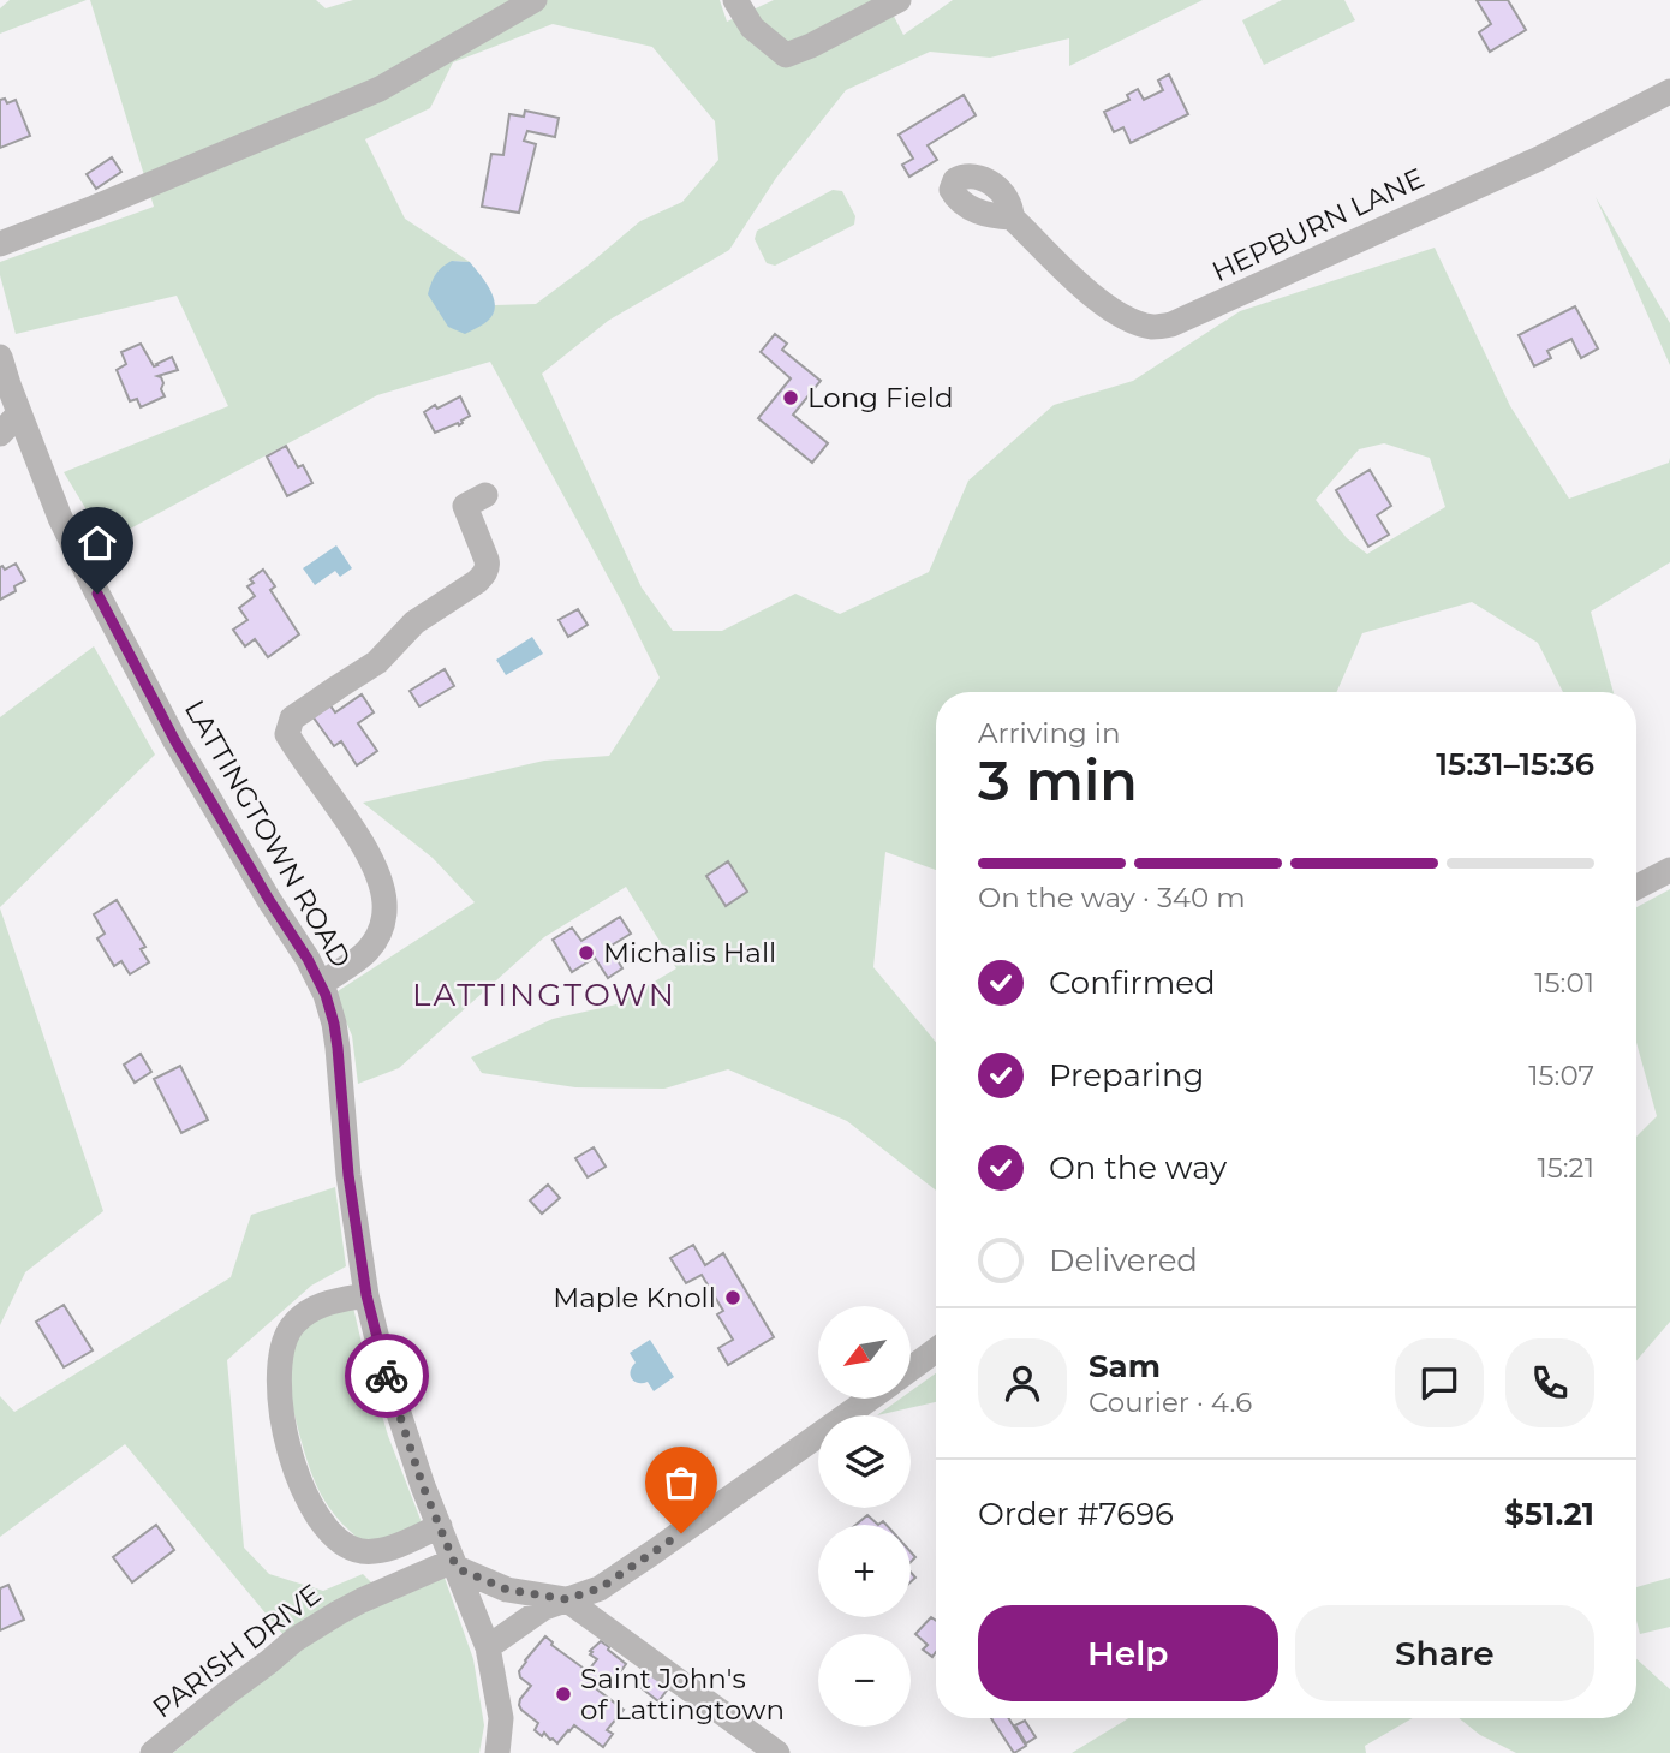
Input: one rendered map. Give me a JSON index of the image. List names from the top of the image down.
{
  "streets": {
    "street": ["HEPBURN LANE", "LATTINGTOWN ROAD", "PARISH DRIVE"]
  },
  "crossings": [
    ["LATTINGTOWN ROAD", "PARISH DRIVE"]
  ],
  "districts": ["LATTINGTOWN"],
  "places": [
    "Long Field",
    "Michalis Hall",
    "Maple Knoll",
    "Saint John's of Lattingtown"
  ],
  "north": "bottom left",
  "page": {
    "heading": ["3 min", "Arriving in", "15:31–15:36"],
    "panel": [
      "Sam",
      "Courier · 4.6",
      "Order #7696",
      "$51.21"
    ],
    "bar": "On the way · 340 m",
    "list": [
      ["Confirmed", "15:01"],
      ["Preparing", "15:07"],
      ["On the way", "15:21"],
      "Delivered"
    ],
    "map_buttons": ["+", "−"],
    "buttons": ["Help", "Share"]
  }
}
